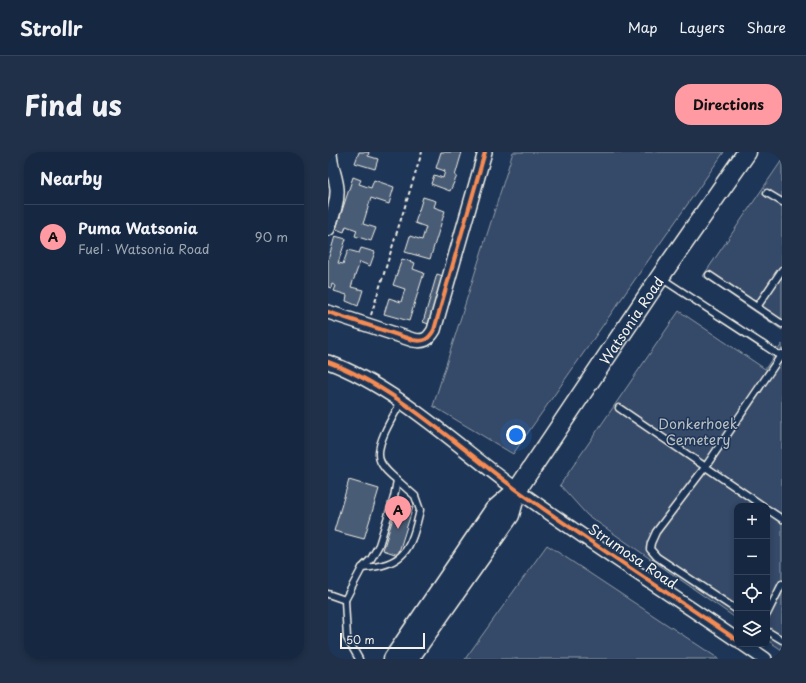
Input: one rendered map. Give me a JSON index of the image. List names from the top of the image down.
{
  "streets": {
    "main road": ["Watsonia Road"],
    "street": ["Strumosa Road"]
  },
  "crossings": [
    ["Watsonia Road", "Strumosa Road"]
  ],
  "parks": ["Donkerhoek Cemetery"],
  "scale_bar": "50 m",
  "page": {
    "header": "Strollr",
    "nav": ["Map", "Layers", "Share"],
    "title": "Find us",
    "buttons": "Directions",
    "heading": "Nearby",
    "list": [
      {
        "mark": "A",
        "name": "Puma Watsonia",
        "note": "Fuel · Watsonia Road",
        "value": "90 m"
      }
    ],
    "pins": "A",
    "map_buttons": ["+", "−"],
    "scale": "50 m"
  }
}
